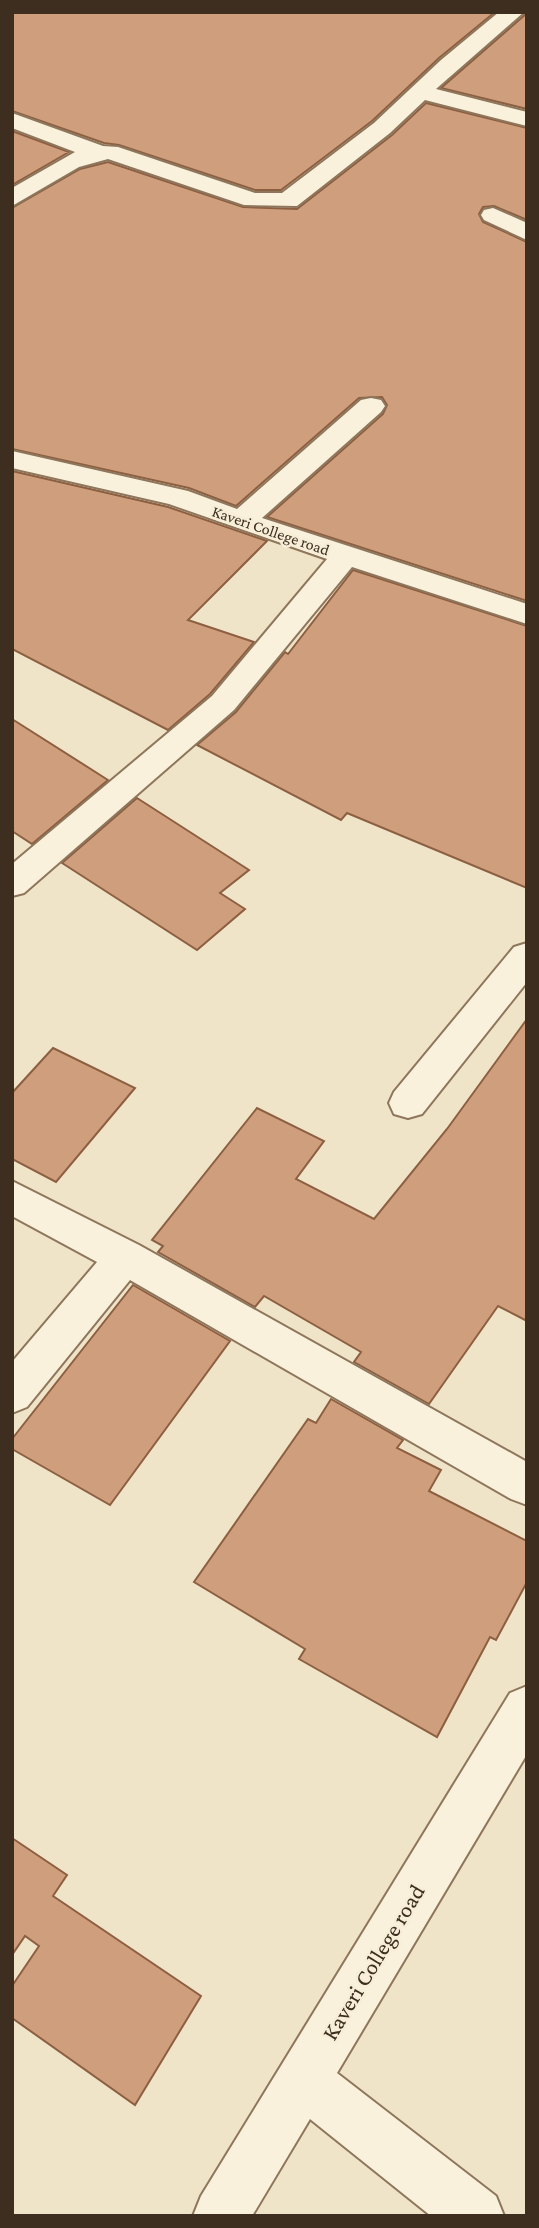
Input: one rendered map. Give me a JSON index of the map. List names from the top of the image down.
{
  "streets": {
    "street": ["Kaveri College road"]
  }
}
